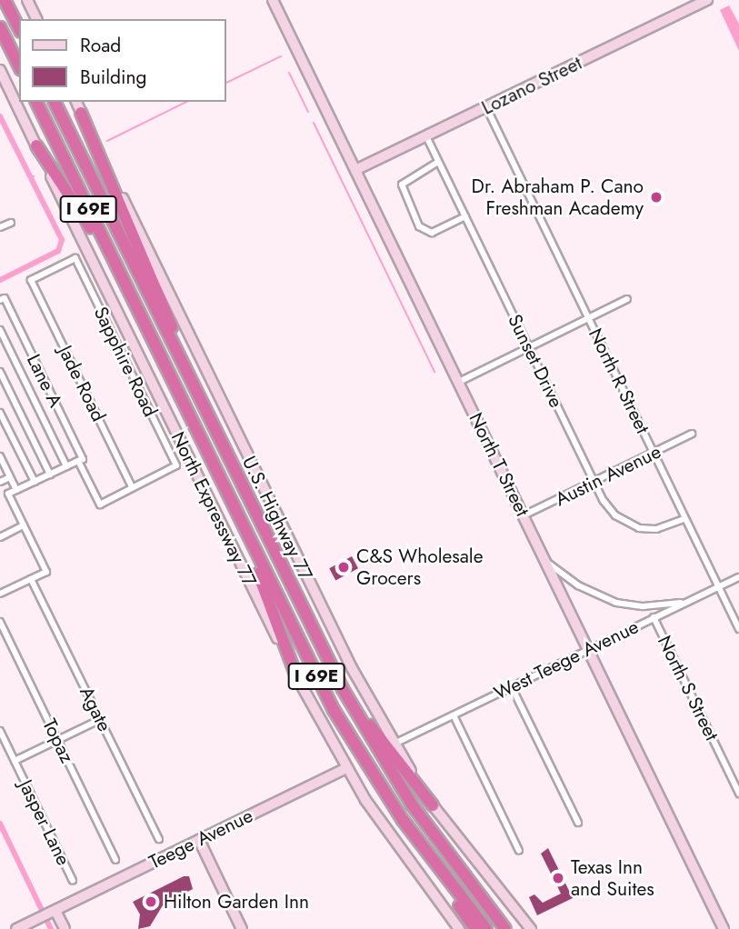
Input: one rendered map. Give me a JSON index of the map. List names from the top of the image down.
{
  "streets": {
    "highway": ["I 69E", "U.S. Highway 77"],
    "main road": [
      "Lozano Street",
      "North T Street",
      "North Expressway 77",
      "Teege Avenue"
    ],
    "street": [
      "Sunset Drive",
      "Sapphire Road",
      "Lane A",
      "North R Street",
      "Jade Road",
      "Austin Avenue",
      "West Teege Avenue",
      "North S Street",
      "Agate",
      "Topaz",
      "Jasper Lane"
    ]
  },
  "crossings": [
    ["Lozano Street", "Sunset Drive"],
    ["Lozano Street", "North R Street"],
    ["Lozano Street", "North T Street"],
    ["Sunset Drive", "North R Street"],
    ["Sunset Drive", "Austin Avenue"],
    ["Sapphire Road", "Jade Road"],
    ["North R Street", "Austin Avenue"],
    ["North R Street", "West Teege Avenue"],
    ["North T Street", "Austin Avenue"],
    ["North T Street", "West Teege Avenue"],
    ["North Expressway 77", "Teege Avenue"],
    ["West Teege Avenue", "North S Street"]
  ],
  "places": [
    "Dr. Abraham P. Cano Freshman Academy",
    "C&S Wholesale Grocers",
    "Texas Inn and Suites",
    "Hilton Garden Inn"
  ],
  "legend": ["Road", "Building"]
}
